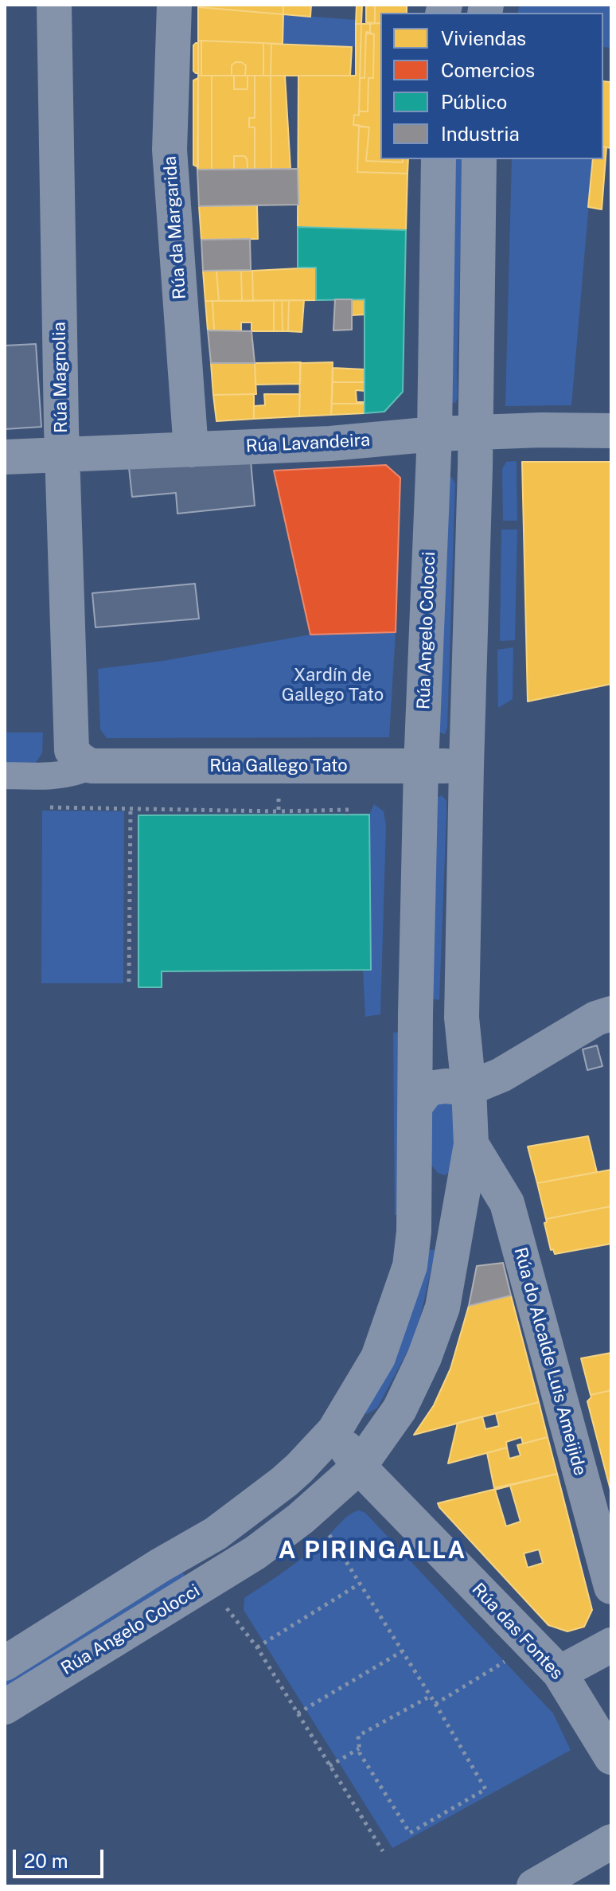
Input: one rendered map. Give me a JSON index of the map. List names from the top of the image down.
{
  "streets": {
    "street": [
      "Rúa da Margarida",
      "Rúa Magnolia",
      "Rúa Lavandeira",
      "Rúa Angelo Colocci",
      "Rúa Gallego Tato",
      "Rúa do Alcalde Luis Ameijide",
      "Rúa das Fontes"
    ]
  },
  "crossings": [
    ["Rúa da Margarida", "Rúa Lavandeira"],
    ["Rúa Magnolia", "Rúa Lavandeira"],
    ["Rúa Magnolia", "Rúa Gallego Tato"],
    ["Rúa Lavandeira", "Rúa Angelo Colocci"],
    ["Rúa Angelo Colocci", "Rúa Gallego Tato"],
    ["Rúa Angelo Colocci", "Rúa do Alcalde Luis Ameijide"],
    ["Rúa Angelo Colocci", "Rúa das Fontes"]
  ],
  "districts": ["A PIRINGALLA"],
  "parks": ["Xardín de Gallego Tato"],
  "legend": [
    "Viviendas",
    "Comercios",
    "Público",
    "Industria"
  ],
  "scale_bar": "20 m"
}
